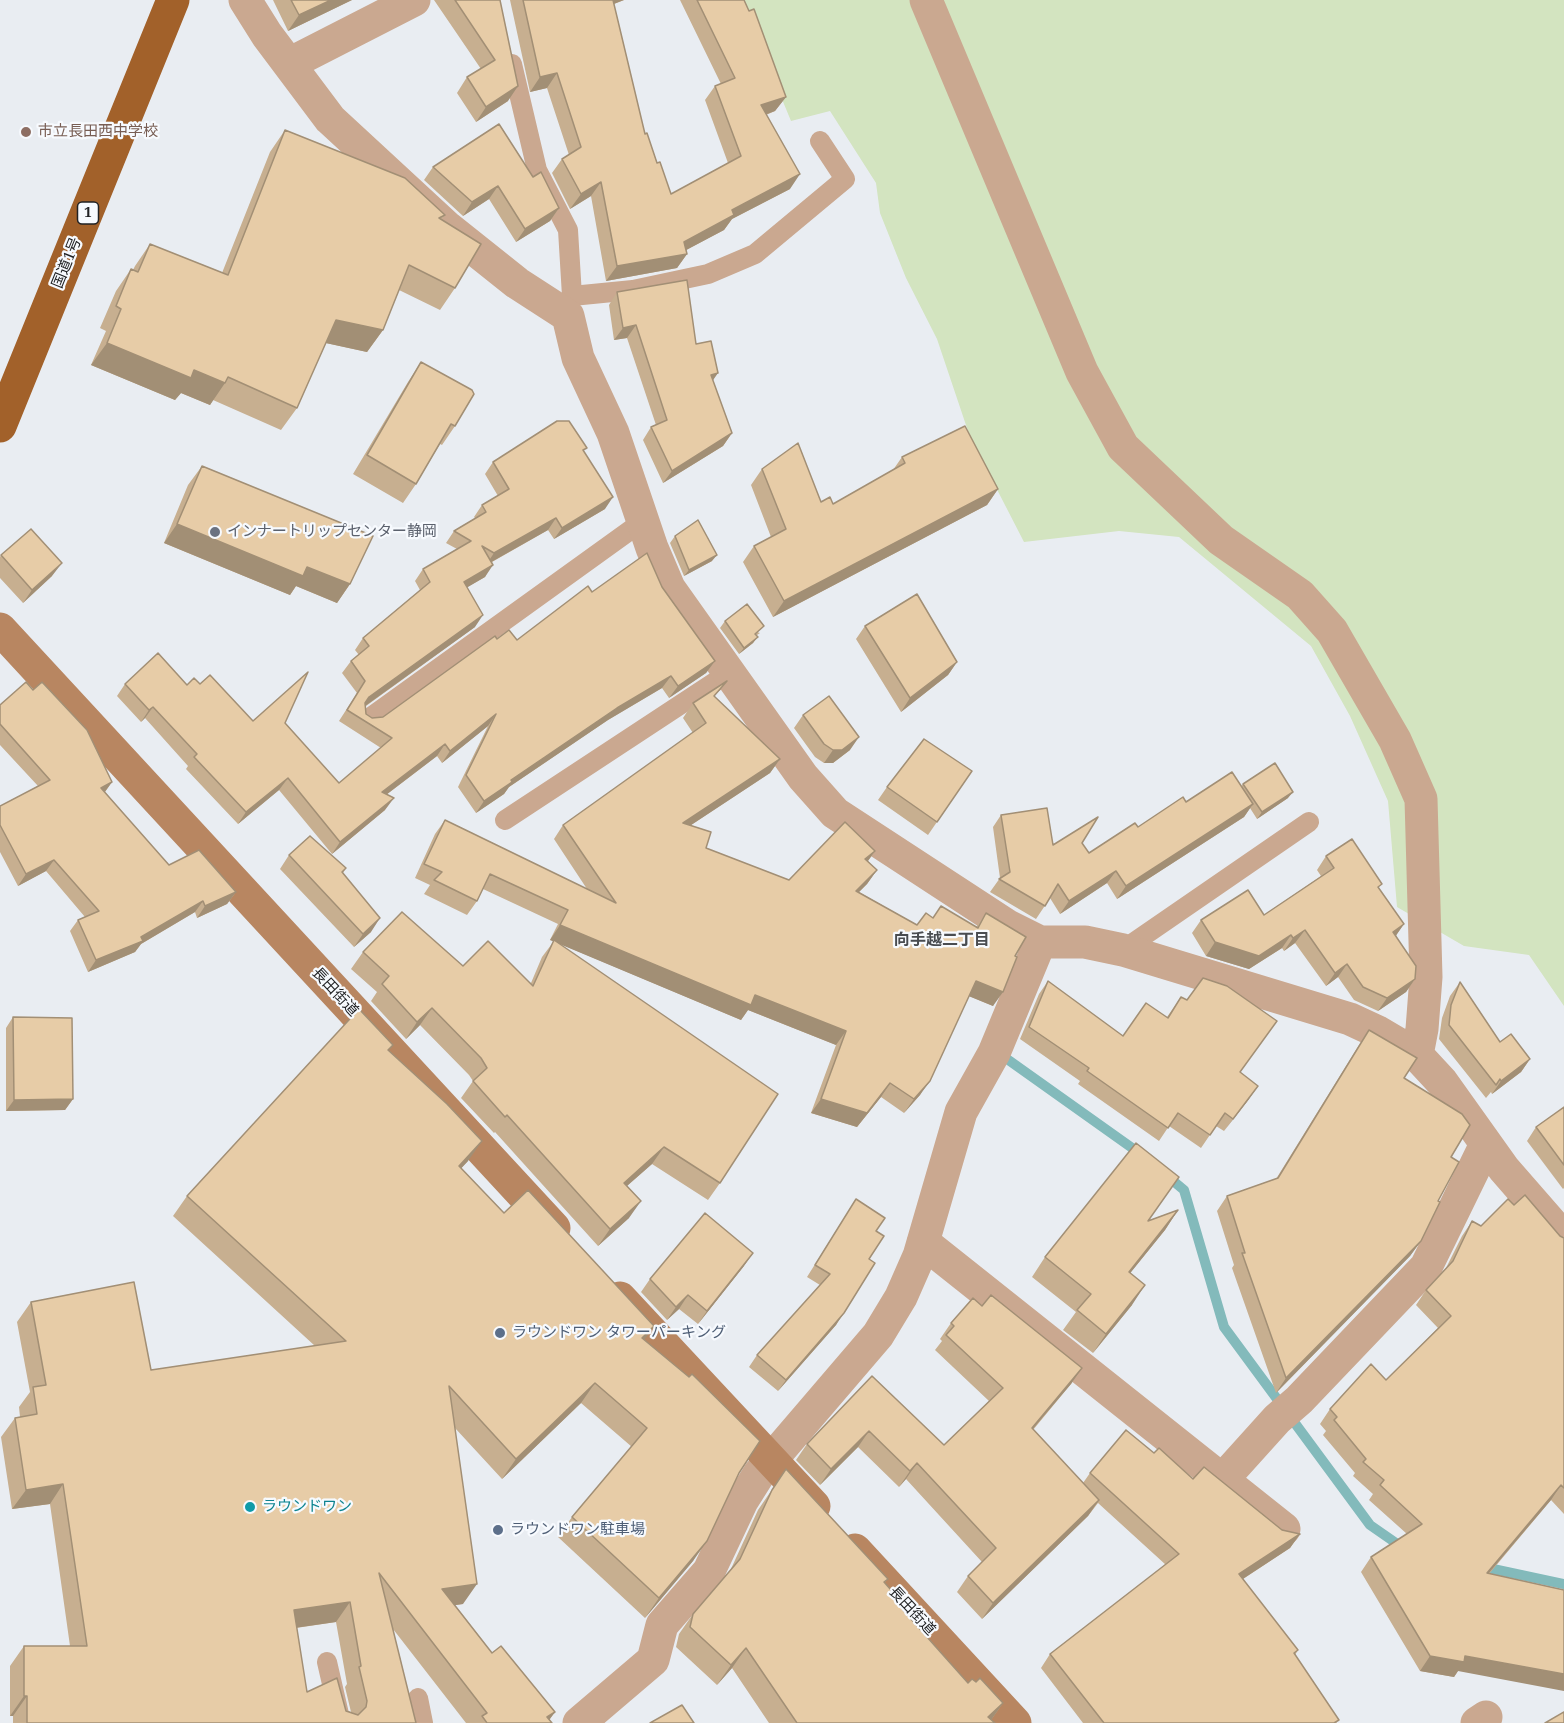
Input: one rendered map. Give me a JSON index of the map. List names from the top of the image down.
{
  "streets": {
    "highway": ["1", "国道1号"],
    "main road": ["長田街道"]
  },
  "districts": ["向手越二丁目"],
  "places": [
    "市立長田西中学校",
    "インナートリップセンター静岡",
    "ラウンドワン タワーパーキング",
    "ラウンドワン",
    "ラウンドワン駐車場"
  ]
}
